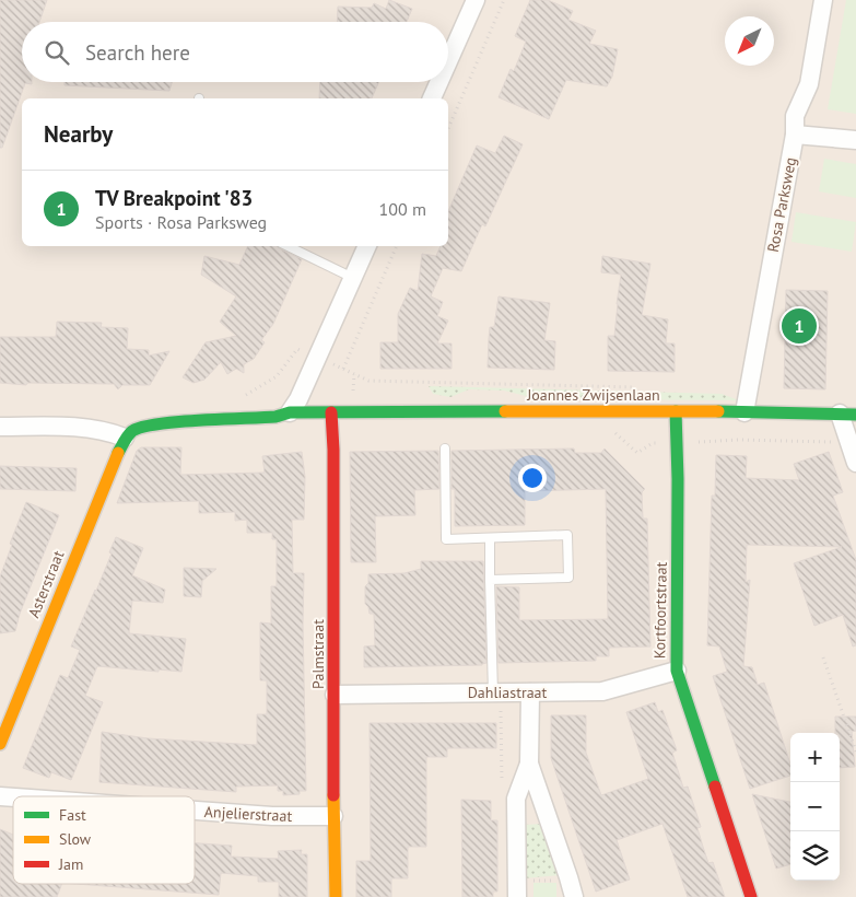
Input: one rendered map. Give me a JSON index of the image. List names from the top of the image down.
{
  "streets": {
    "street": [
      "Rosa Parksweg",
      "Joannes Zwijsenlaan",
      "Asterstraat",
      "Kortfoortstraat",
      "Palmstraat",
      "Dahliastraat",
      "Anjelierstraat"
    ]
  },
  "crossings": [
    ["Rosa Parksweg", "Joannes Zwijsenlaan"],
    ["Joannes Zwijsenlaan", "Asterstraat"],
    ["Joannes Zwijsenlaan", "Kortfoortstraat"],
    ["Joannes Zwijsenlaan", "Palmstraat"],
    ["Kortfoortstraat", "Dahliastraat"],
    ["Palmstraat", "Dahliastraat"],
    ["Palmstraat", "Anjelierstraat"]
  ],
  "legend": ["Fast", "Slow", "Jam"],
  "north": "bottom left",
  "page": {
    "search": "Search here",
    "heading": "Nearby",
    "list": [
      {
        "mark": "1",
        "name": "TV Breakpoint '83",
        "note": "Sports · Rosa Parksweg",
        "value": "100 m"
      }
    ],
    "pins": "1",
    "map_buttons": ["+", "−"]
  }
}
